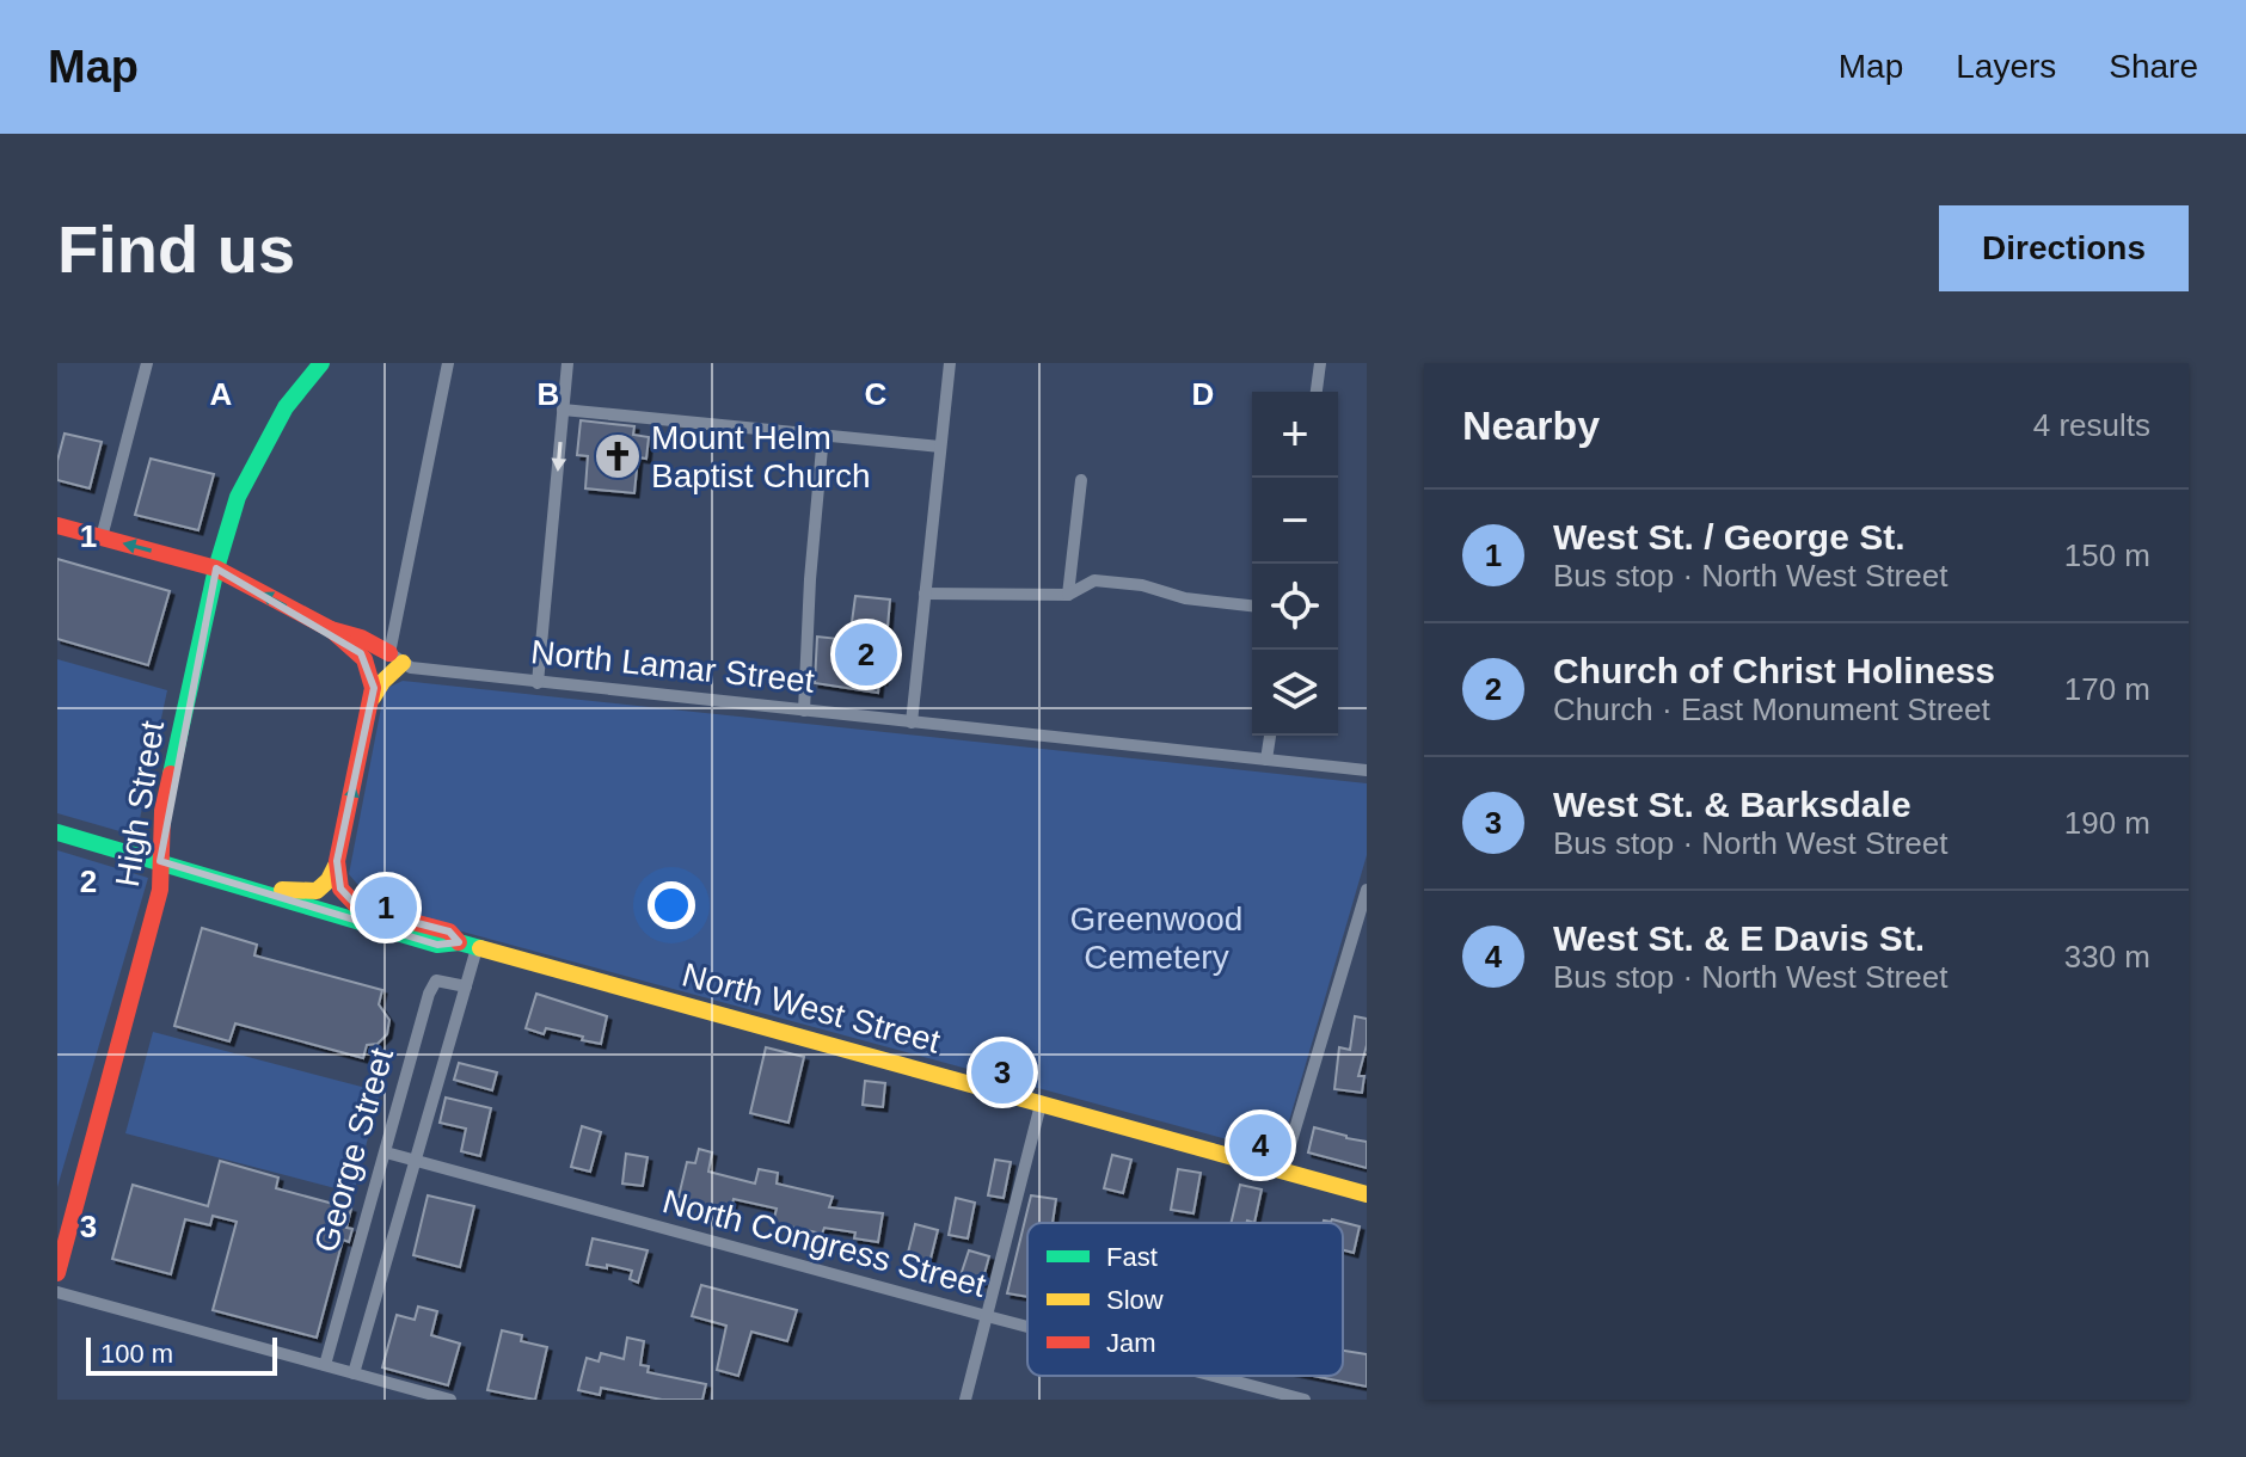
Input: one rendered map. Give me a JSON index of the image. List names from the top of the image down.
{
  "streets": {
    "street": [
      "North Lamar Street",
      "High Street",
      "North West Street",
      "George Street",
      "North Congress Street"
    ]
  },
  "crossings": [
    ["North Lamar Street", "High Street"],
    ["High Street", "North West Street"],
    ["North West Street", "George Street"],
    ["George Street", "North Congress Street"]
  ],
  "parks": ["Greenwood Cemetery"],
  "places": {
    "church": ["Mount Helm Baptist Church"]
  },
  "legend": ["Fast", "Slow", "Jam"],
  "scale_bar": "100 m",
  "page": {
    "header": "Map",
    "nav": ["Map", "Layers", "Share"],
    "buttons": "Directions",
    "title": "Find us",
    "heading": ["Nearby", "4 results"],
    "map_buttons": ["+", "−"],
    "list": [
      {
        "mark": "1",
        "name": "West St. / George St.",
        "note": "Bus stop · North West Street",
        "value": "150 m"
      },
      {
        "mark": "2",
        "name": "Church of Christ Holiness",
        "note": "Church · East Monument Street",
        "value": "170 m"
      },
      {
        "mark": "3",
        "name": "West St. & Barksdale",
        "note": "Bus stop · North West Street",
        "value": "190 m"
      },
      {
        "mark": "4",
        "name": "West St. & E Davis St.",
        "note": "Bus stop · North West Street",
        "value": "330 m"
      }
    ],
    "pins": [
      "2",
      "1",
      "3",
      "4"
    ],
    "scale": "100 m"
  },
  "grid": {
    "columns": [
      "A",
      "B",
      "C",
      "D"
    ],
    "rows": ["1", "2", "3"]
  }
}
